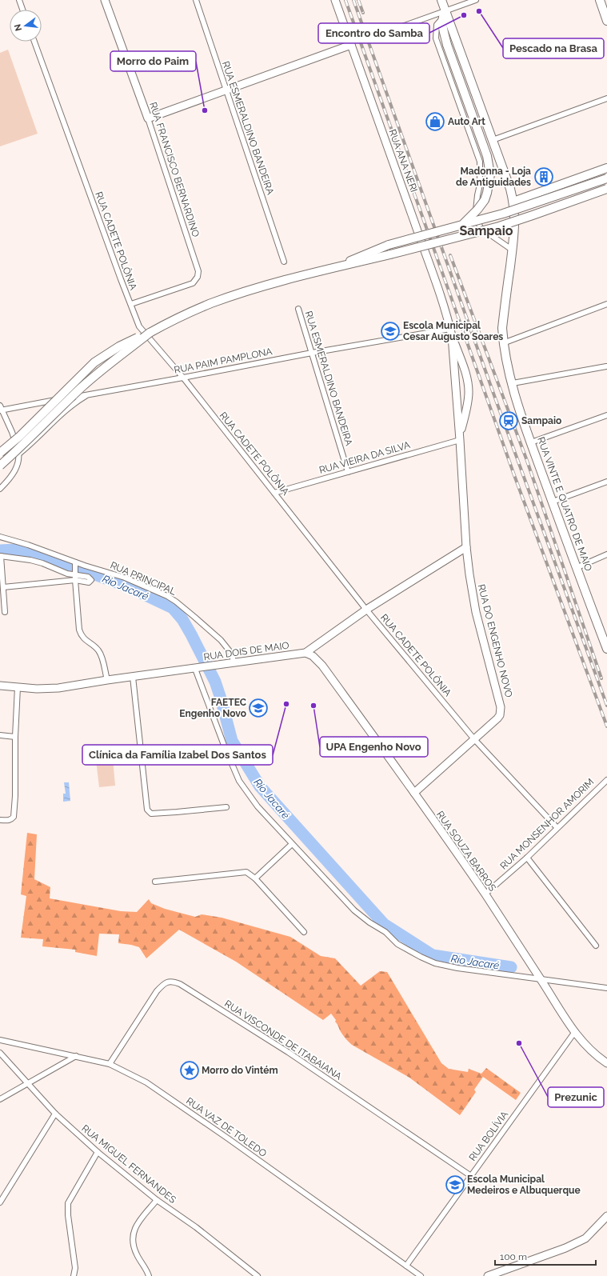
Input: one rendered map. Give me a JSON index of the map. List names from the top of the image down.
{
  "streets": {
    "main road": [
      "RUA ANA NERI",
      "RUA FRANCISCO BERNARDINO",
      "RUA VINTE E QUATRO DE MAIO",
      "RUA DO ENGENHO NOVO",
      "RUA DOIS DE MAIO",
      "RUA SOUZA BARROS"
    ],
    "street": [
      "RUA ESMERALDINO BANDEIRA",
      "RUA CADETE POLÔNIA",
      "RUA PAIM PAMPLONA",
      "RUA VIEIRA DA SILVA",
      "RUA PRINCIPAL",
      "RUA MONSENHOR AMORIM",
      "RUA VISCONDE DE ITABAIANA",
      "RUA VAZ DE TOLEDO",
      "RUA BOLÍVIA",
      "RUA MIGUEL FERNANDES"
    ]
  },
  "crossings": [
    ["RUA ESMERALDINO BANDEIRA", "RUA PAIM PAMPLONA"],
    ["RUA ESMERALDINO BANDEIRA", "RUA VIEIRA DA SILVA"],
    ["RUA ANA NERI", "RUA PAIM PAMPLONA"],
    ["RUA ANA NERI", "RUA DO ENGENHO NOVO"],
    ["RUA FRANCISCO BERNARDINO", "RUA CADETE POLÔNIA"],
    ["RUA CADETE POLÔNIA", "RUA PAIM PAMPLONA"],
    ["RUA CADETE POLÔNIA", "RUA VIEIRA DA SILVA"],
    ["RUA CADETE POLÔNIA", "RUA DO ENGENHO NOVO"],
    ["RUA CADETE POLÔNIA", "RUA DOIS DE MAIO"],
    ["RUA CADETE POLÔNIA", "RUA MONSENHOR AMORIM"],
    ["RUA PAIM PAMPLONA", "RUA DO ENGENHO NOVO"],
    ["RUA VIEIRA DA SILVA", "RUA DO ENGENHO NOVO"],
    ["RUA PRINCIPAL", "RUA DOIS DE MAIO"],
    ["RUA DO ENGENHO NOVO", "RUA DOIS DE MAIO"],
    ["RUA DO ENGENHO NOVO", "RUA SOUZA BARROS"],
    ["RUA DOIS DE MAIO", "RUA SOUZA BARROS"],
    ["RUA MONSENHOR AMORIM", "RUA SOUZA BARROS"],
    ["RUA SOUZA BARROS", "RUA BOLÍVIA"],
    ["RUA VISCONDE DE ITABAIANA", "RUA VAZ DE TOLEDO"],
    ["RUA VISCONDE DE ITABAIANA", "RUA BOLÍVIA"],
    ["RUA VAZ DE TOLEDO", "RUA BOLÍVIA"]
  ],
  "districts": ["Sampaio"],
  "water": ["Rio Jacaré"],
  "places": {
    "other": [
      "Pescado na Brasa",
      "Encontro do Samba",
      "Morro do Paim",
      "Clínica da Família Izabel Dos Santos",
      "UPA Engenho Novo",
      "Prezunic"
    ],
    "shop": ["Auto Art"],
    "building": ["Madonna - Loja de Antiguidades"],
    "school or university": ["Escola Municipal Cesar Augusto Soares", "FAETEC Engenho Novo", "Escola Municipal Medeiros e Albuquerque"],
    "station": ["Sampaio"],
    "place": ["Morro do Vintém"]
  },
  "scale_bar": "100 m",
  "north": "left"
}
